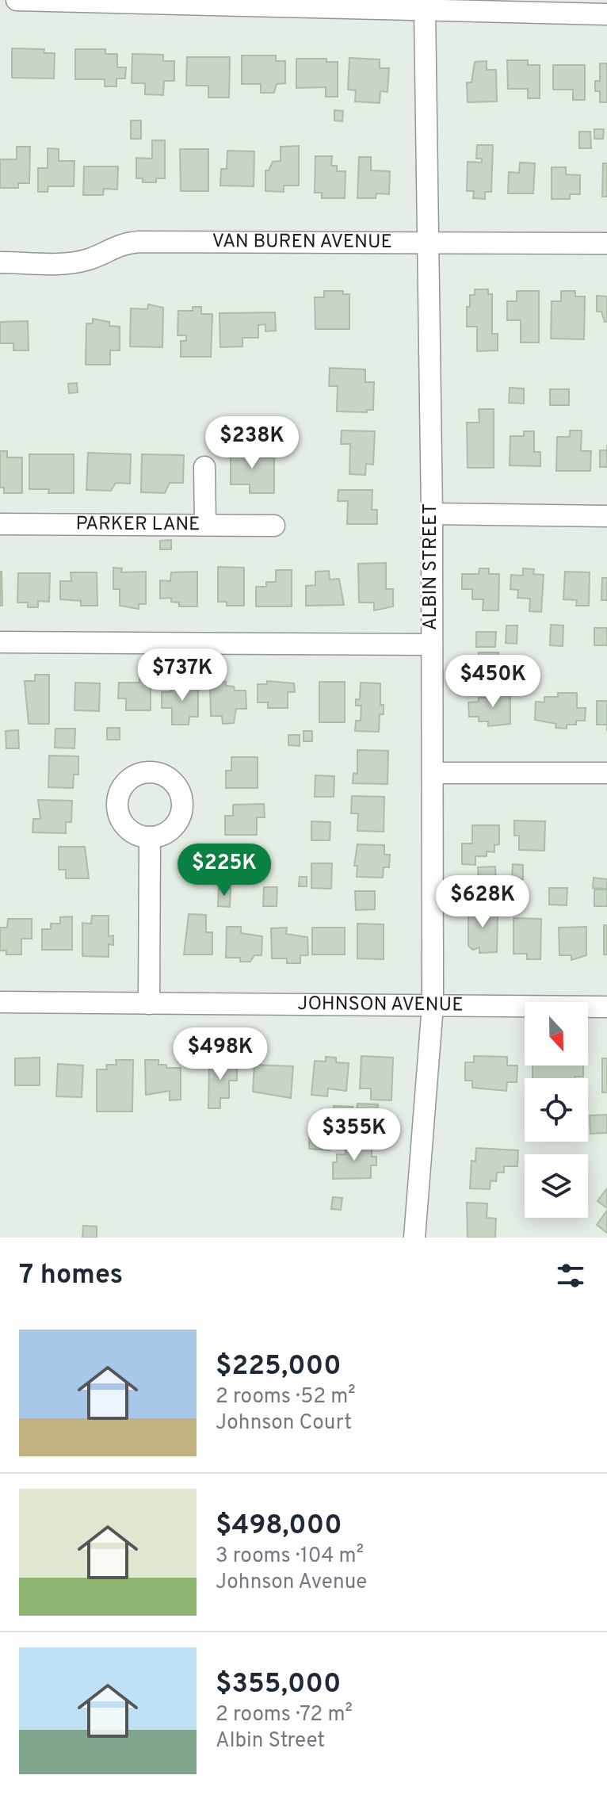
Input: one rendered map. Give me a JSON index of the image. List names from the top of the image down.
{
  "streets": {
    "street": [
      "VAN BUREN AVENUE",
      "PARKER LANE",
      "ALBIN STREET",
      "JOHNSON AVENUE"
    ]
  },
  "crossings": [
    ["VAN BUREN AVENUE", "ALBIN STREET"],
    ["ALBIN STREET", "JOHNSON AVENUE"]
  ],
  "north": "bottom",
  "page": {
    "price": [
      "$238K",
      "$737K",
      "$450K",
      "$225K",
      "$628K",
      "$498K",
      "$355K"
    ],
    "heading": "7 homes",
    "list": [
      {
        "name": "$225,000",
        "note": "2 rooms · 52 m² · Johnson Court"
      },
      {
        "name": "$498,000",
        "note": "3 rooms · 104 m² · Johnson Avenue"
      },
      {
        "name": "$355,000",
        "note": "2 rooms · 72 m² · Albin Street"
      }
    ]
  }
}
